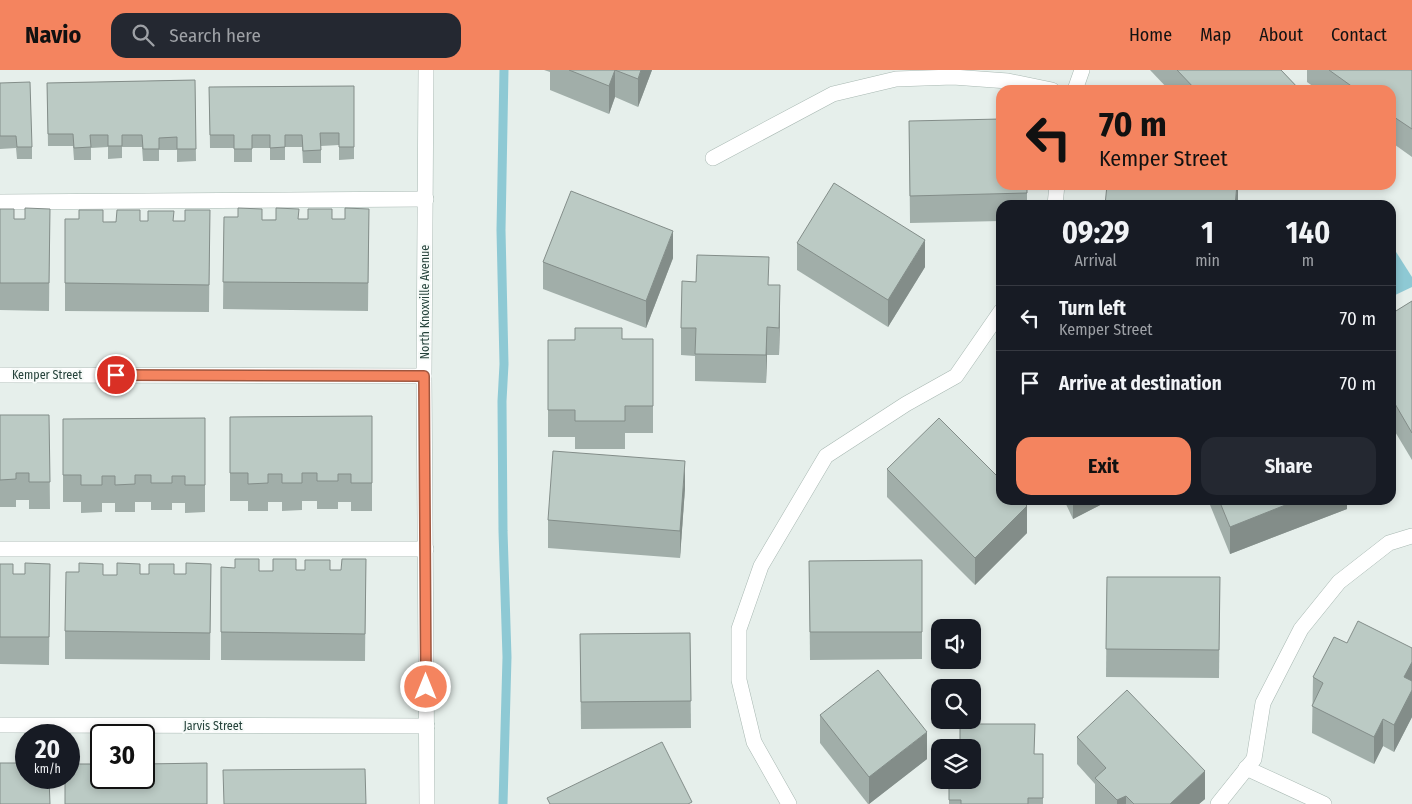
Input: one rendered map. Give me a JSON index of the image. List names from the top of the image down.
{
  "streets": {
    "street": ["North Knoxville Avenue", "Kemper Street", "Jarvis Street"]
  },
  "crossings": [
    ["North Knoxville Avenue", "Kemper Street"],
    ["North Knoxville Avenue", "Jarvis Street"]
  ],
  "page": {
    "header": "Navio",
    "search": "Search here",
    "nav": [
      "Home",
      "Map",
      "About",
      "Contact"
    ],
    "turn": ["70 m", "Kemper Street"],
    "eta": [
      "09:29",
      "Arrival",
      "1",
      "min",
      "140",
      "m"
    ],
    "list": [
      {
        "name": "Turn left",
        "note": "Kemper Street",
        "value": "70 m"
      },
      {
        "name": "Arrive at destination",
        "value": "70 m"
      }
    ],
    "buttons": ["Exit", "Share"],
    "speed": "20 km/h",
    "limit": "30"
  }
}
